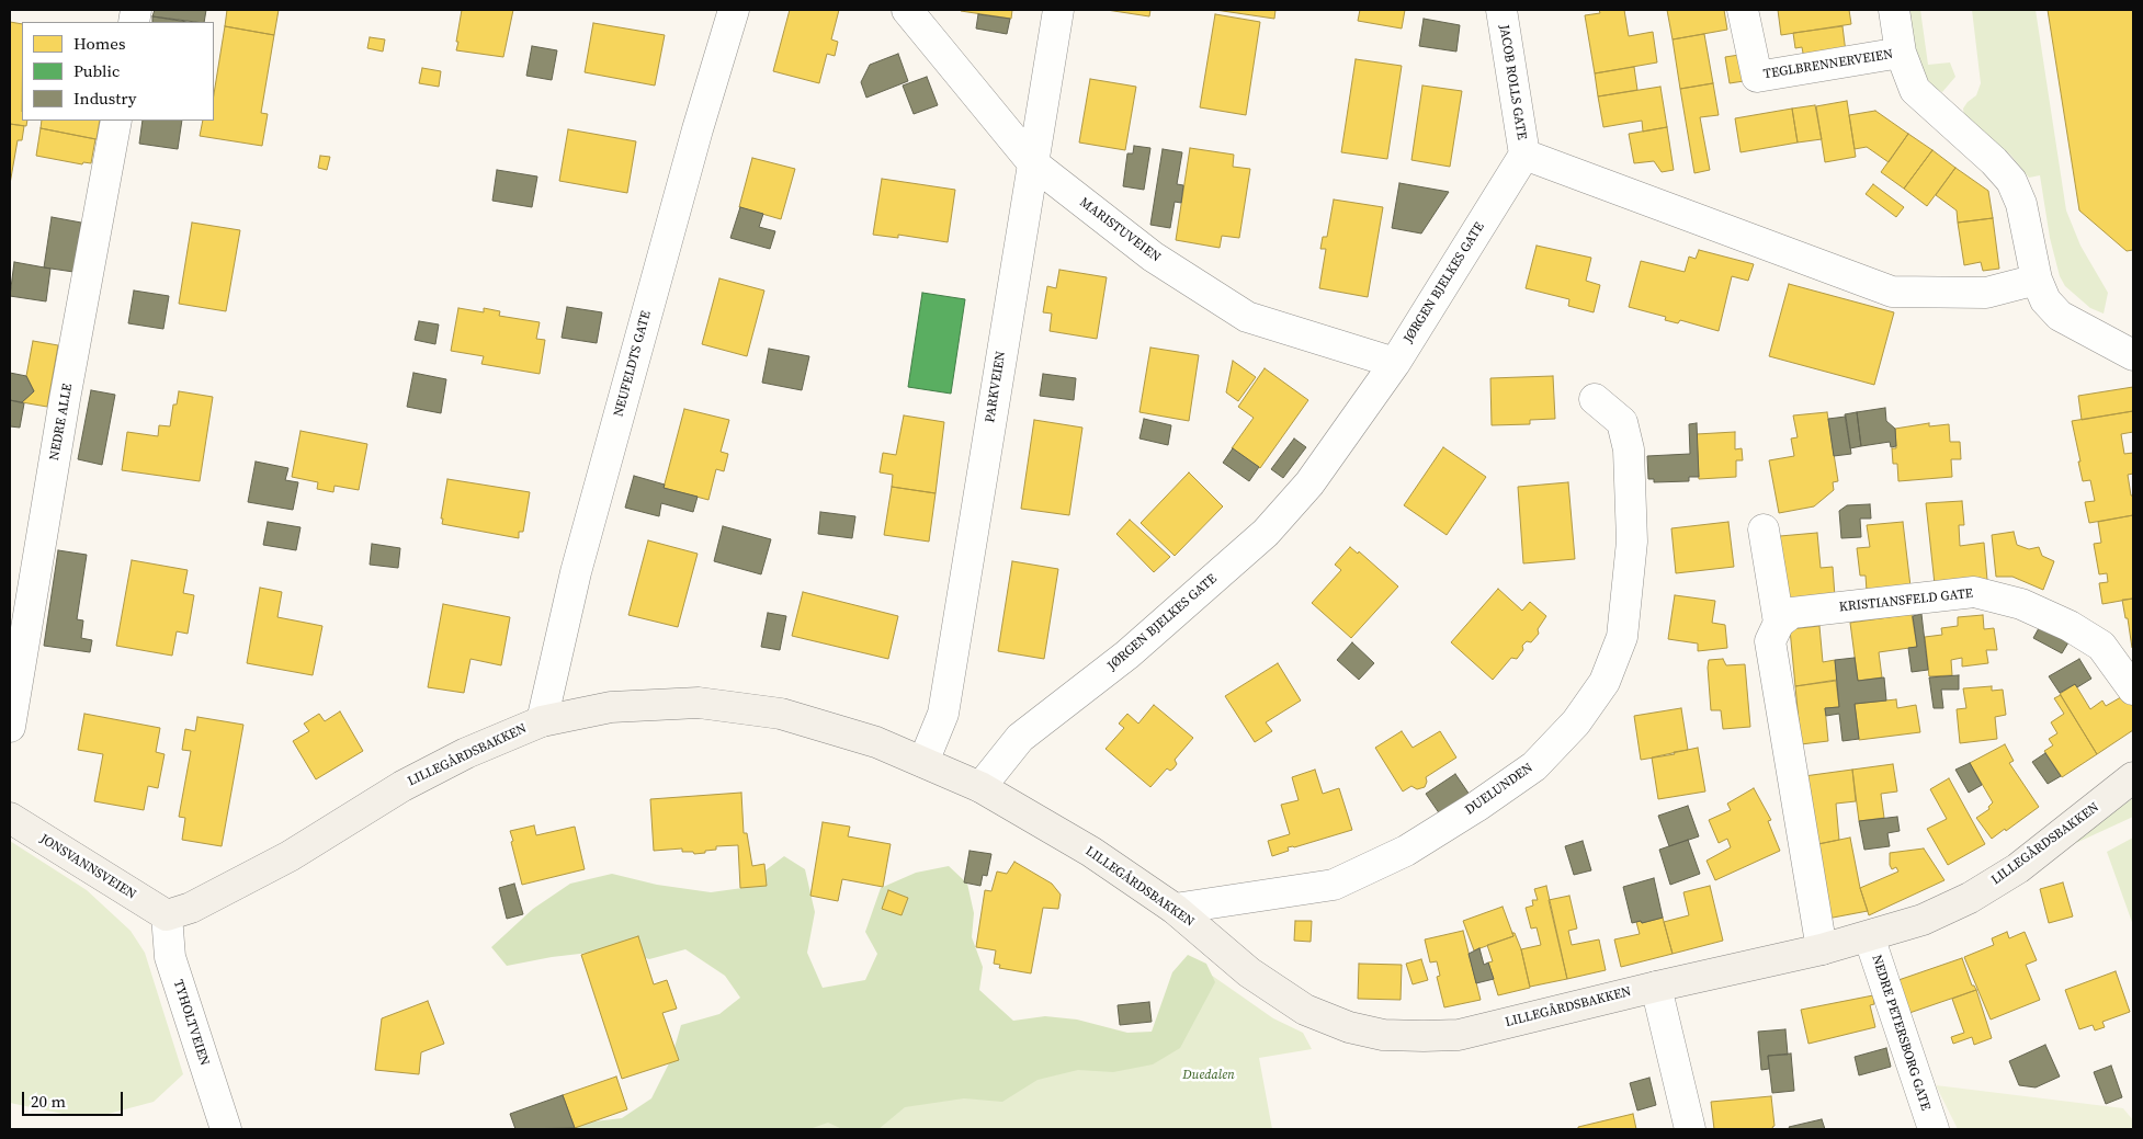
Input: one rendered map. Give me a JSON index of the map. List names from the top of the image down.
{
  "streets": {
    "street": [
      "TEGLBRENNERVEIEN",
      "JACOB ROLLS GATE",
      "MARISTUVEIEN",
      "JØRGEN BJELKES GATE",
      "NEUFELDTS GATE",
      "PARKVEIEN",
      "NEDRE ALLE",
      "KRISTIANSFELD GATE",
      "LILLEGÅRDSBAKKEN",
      "DUELUNDEN",
      "JONSVANNSVEIEN",
      "TYHOLTVEIEN",
      "NEDRE PETERSBORG GATE"
    ]
  },
  "crossings": [
    ["JACOB ROLLS GATE", "JØRGEN BJELKES GATE"],
    ["MARISTUVEIEN", "JØRGEN BJELKES GATE"],
    ["MARISTUVEIEN", "PARKVEIEN"],
    ["JØRGEN BJELKES GATE", "LILLEGÅRDSBAKKEN"],
    ["NEUFELDTS GATE", "LILLEGÅRDSBAKKEN"],
    ["PARKVEIEN", "LILLEGÅRDSBAKKEN"],
    ["LILLEGÅRDSBAKKEN", "DUELUNDEN"],
    ["LILLEGÅRDSBAKKEN", "JONSVANNSVEIEN"],
    ["LILLEGÅRDSBAKKEN", "TYHOLTVEIEN"],
    ["LILLEGÅRDSBAKKEN", "NEDRE PETERSBORG GATE"],
    ["JONSVANNSVEIEN", "TYHOLTVEIEN"]
  ],
  "parks": ["Duedalen"],
  "legend": ["Homes", "Public", "Industry"],
  "scale_bar": "20 m"
}
